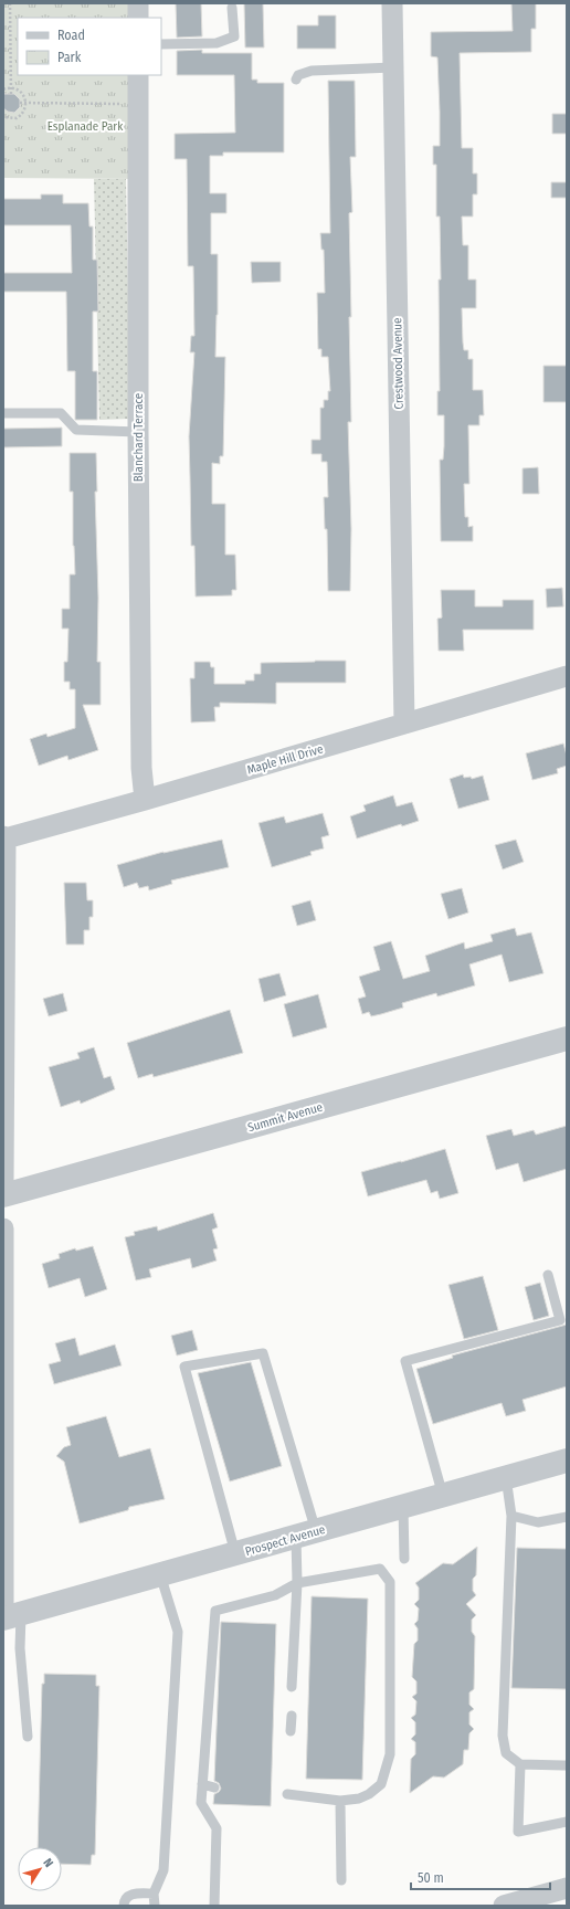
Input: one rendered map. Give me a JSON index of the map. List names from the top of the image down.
{
  "streets": {
    "street": [
      "Crestwood Avenue",
      "Blanchard Terrace",
      "Maple Hill Drive",
      "Summit Avenue",
      "Prospect Avenue"
    ]
  },
  "crossings": [
    ["Crestwood Avenue", "Maple Hill Drive"],
    ["Blanchard Terrace", "Maple Hill Drive"]
  ],
  "parks": ["Esplanade Park"],
  "legend": ["Road", "Park"],
  "scale_bar": "50 m",
  "north": "top right"
}
